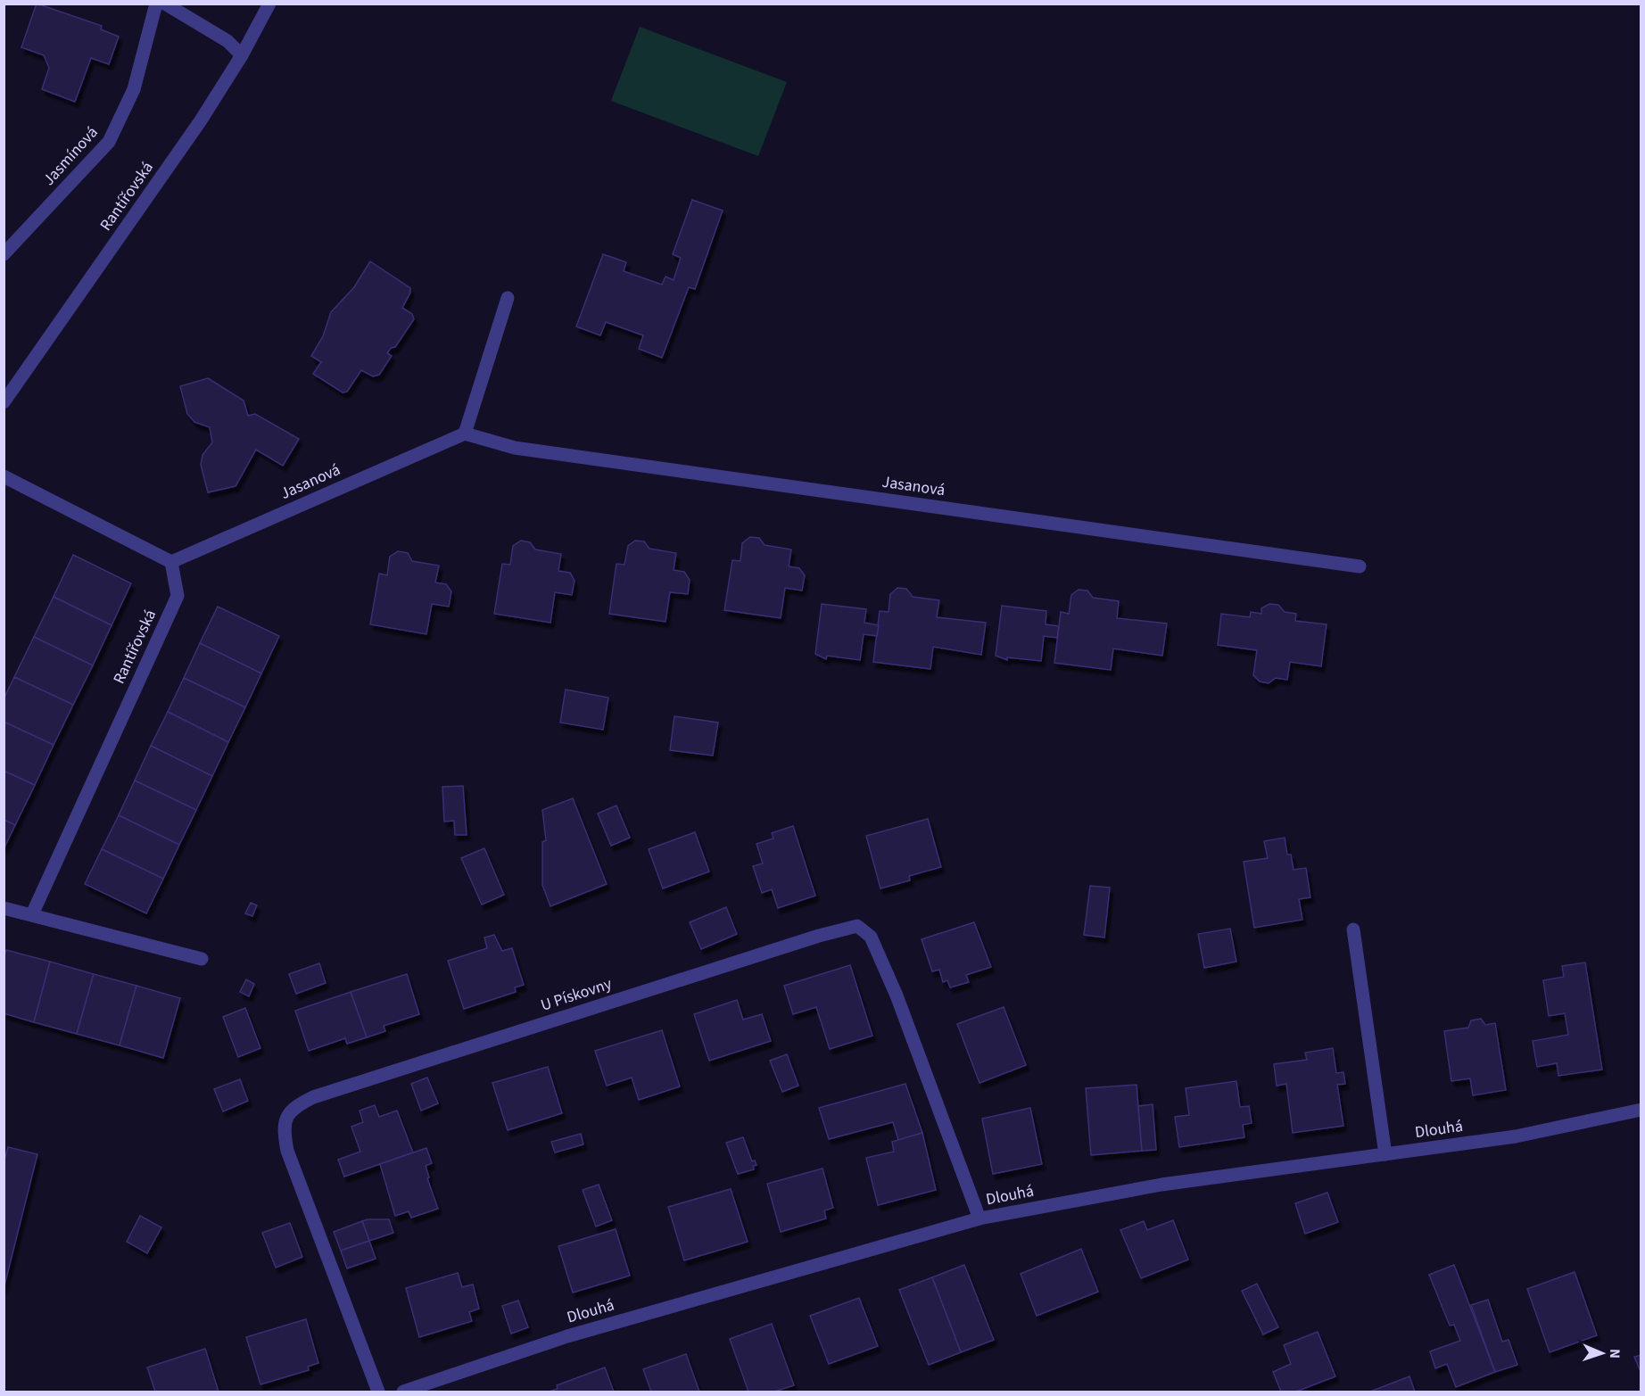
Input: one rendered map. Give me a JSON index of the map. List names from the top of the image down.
{
  "streets": {
    "street": [
      "Jasmínová",
      "Rantířovská",
      "Jasanová",
      "U Pískovny",
      "Dlouhá"
    ]
  },
  "crossings": [
    ["Rantířovská", "Jasanová"],
    ["U Pískovny", "Dlouhá"]
  ],
  "north": "right"
}
